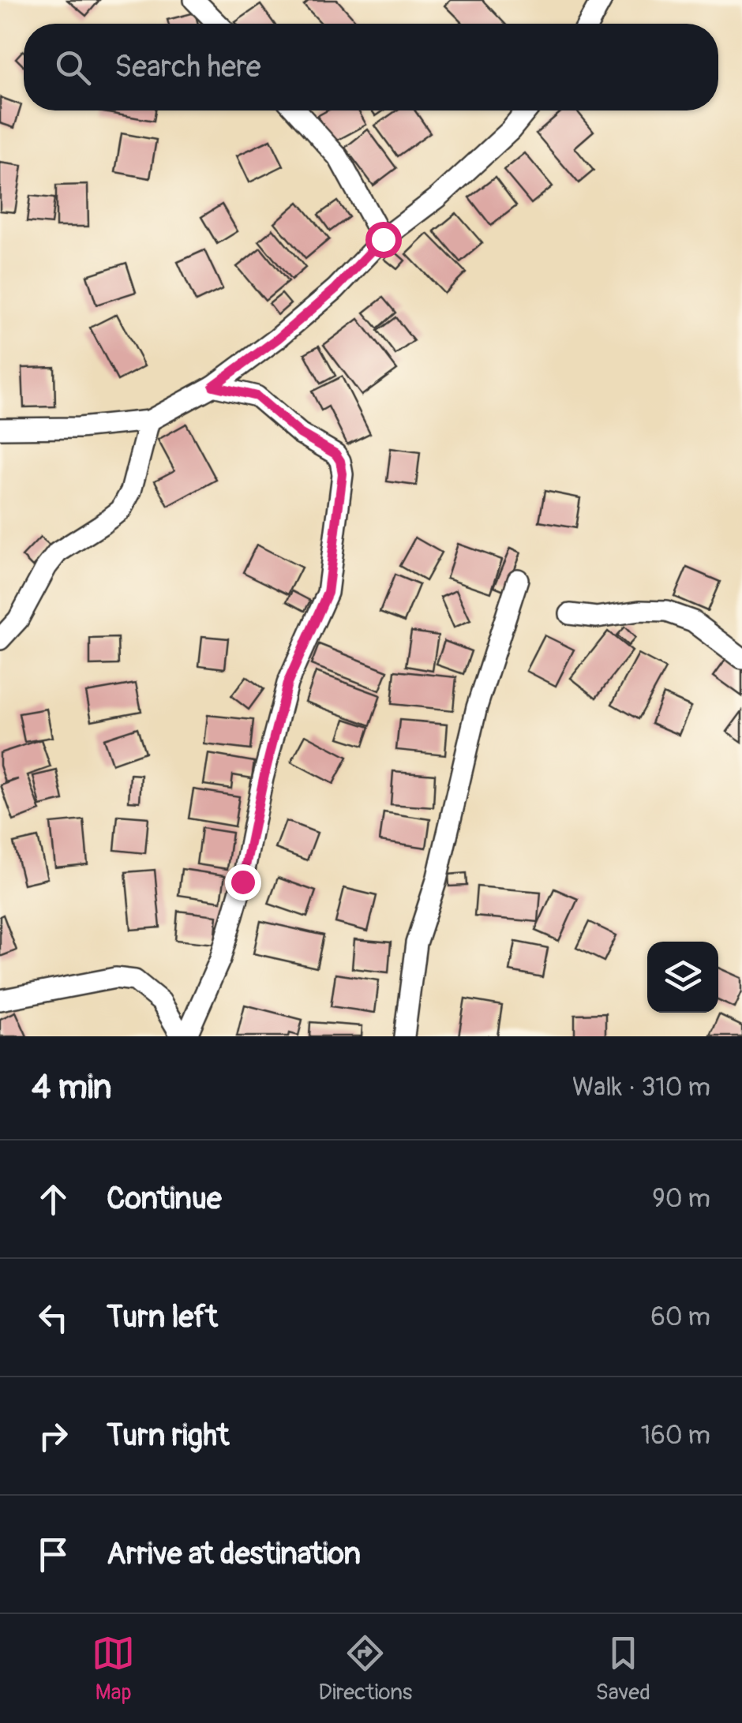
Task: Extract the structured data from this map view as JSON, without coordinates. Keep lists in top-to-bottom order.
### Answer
{
  "page": {
    "search": "Search here",
    "heading": ["4 min", "Walk · 310 m"],
    "list": [
      ["Continue", "90 m"],
      ["Turn left", "60 m"],
      ["Turn right", "160 m"],
      "Arrive at destination"
    ],
    "nav": ["Map", "Directions", "Saved"]
  }
}
